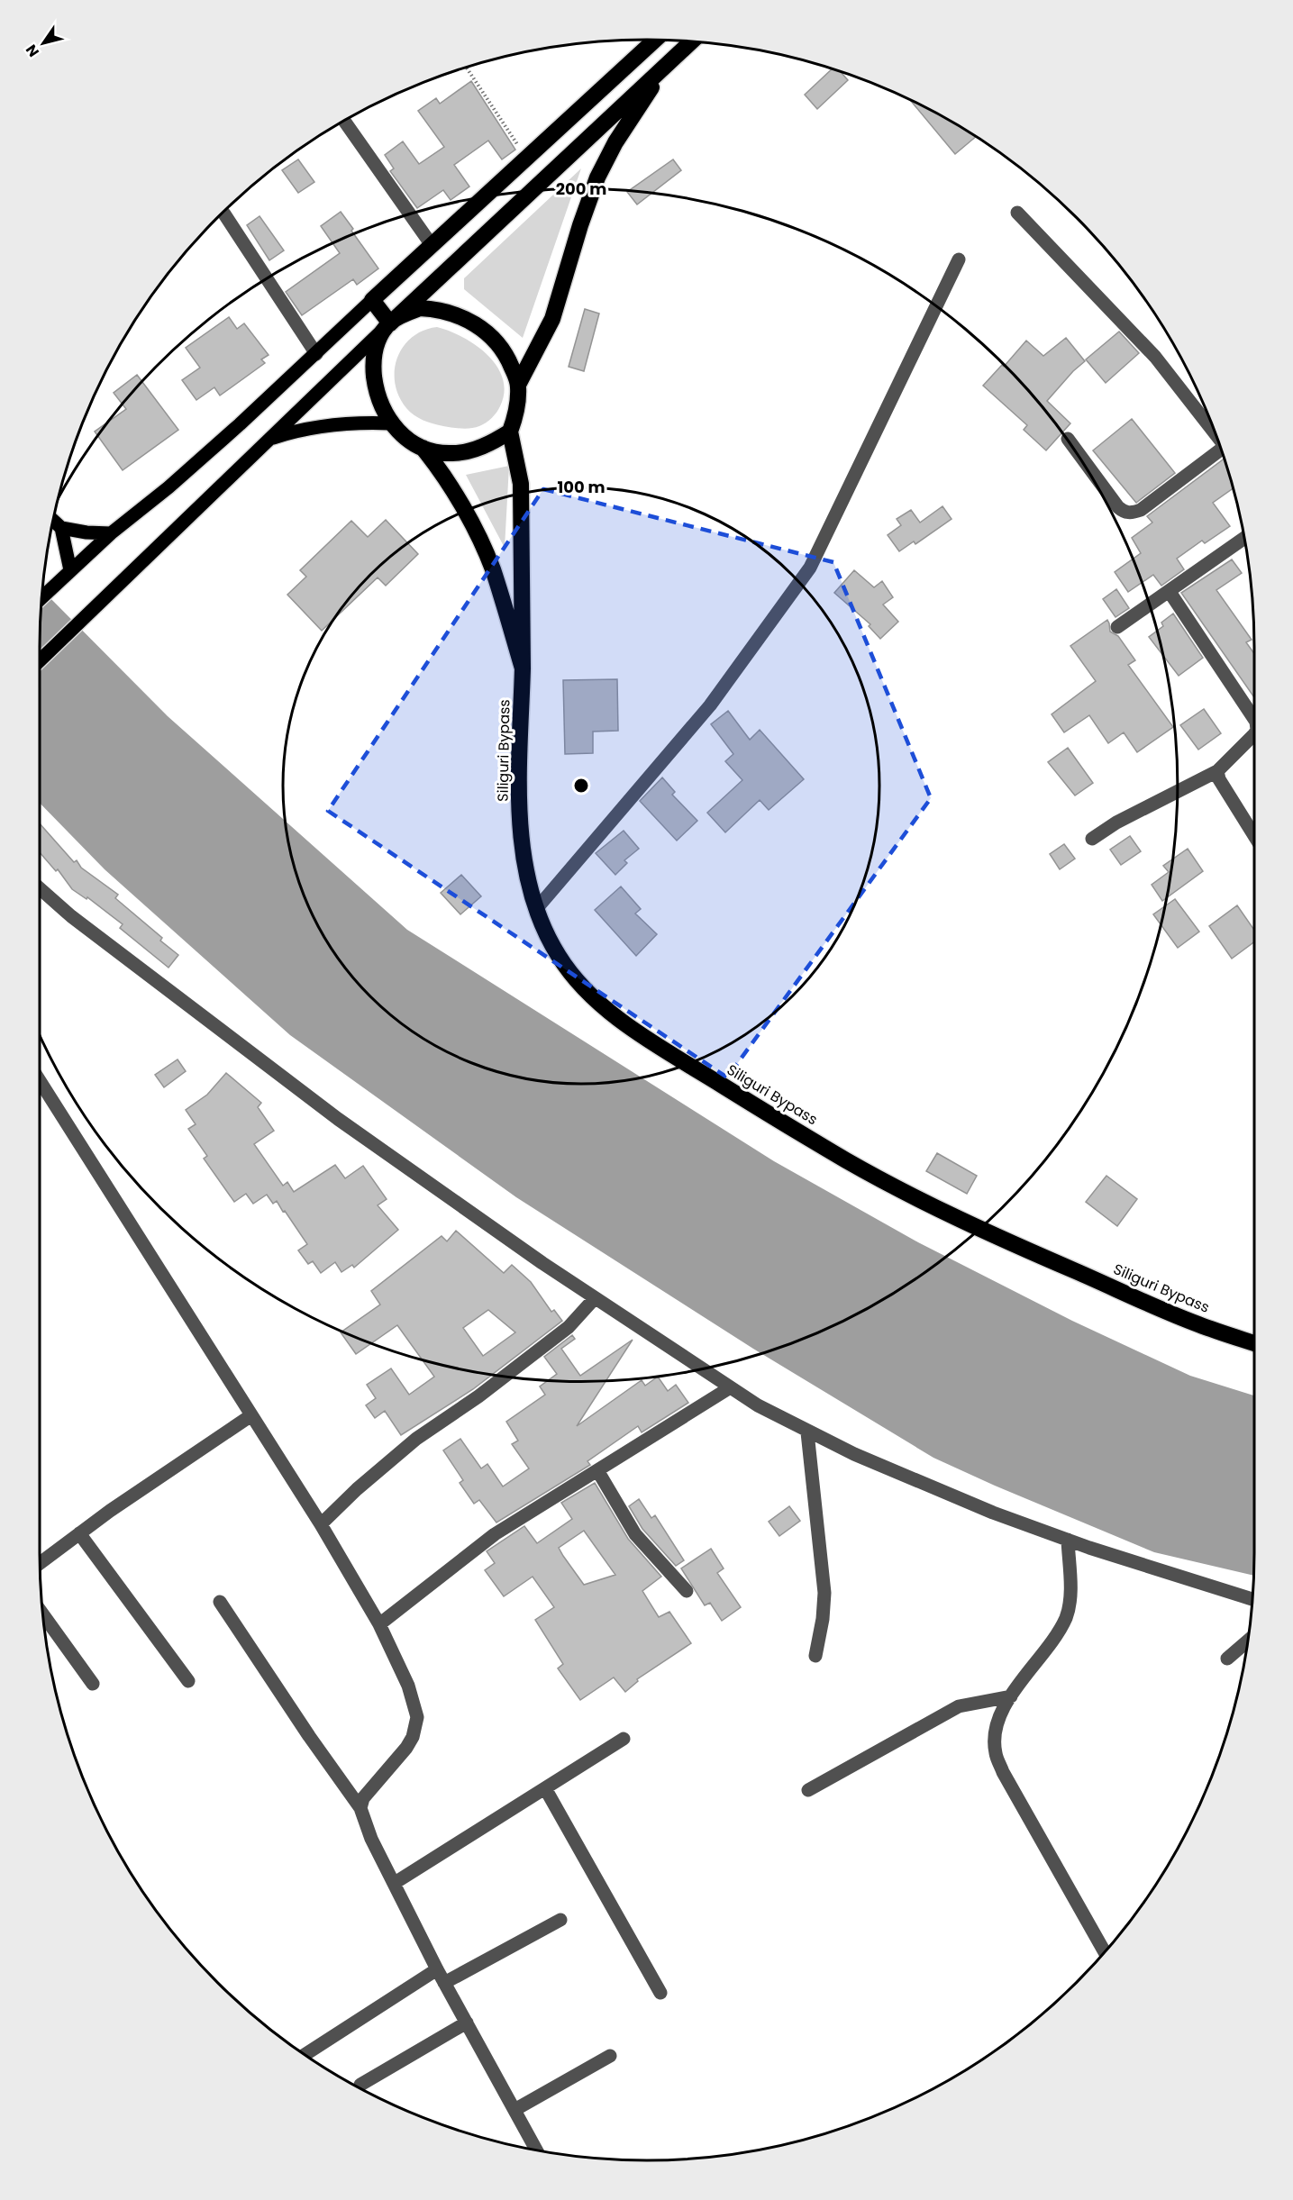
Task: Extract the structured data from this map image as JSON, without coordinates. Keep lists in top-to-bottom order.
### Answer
{
  "streets": {
    "highway": ["Siliguri Bypass"]
  },
  "north": "bottom left",
  "rings": ["200 m", "100 m"]
}
